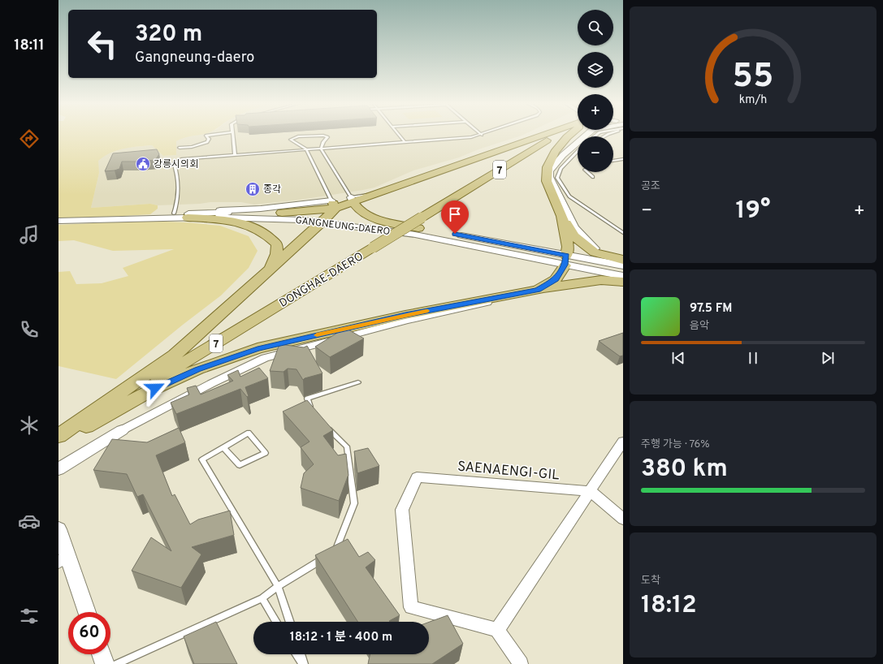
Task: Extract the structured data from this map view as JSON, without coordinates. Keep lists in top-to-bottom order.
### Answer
{
  "streets": {
    "main road": ["7", "DONGHAE-DAERO"],
    "street": ["GANGNEUNG-DAERO", "SAENAENGI-GIL"]
  },
  "crossings": [
    ["GANGNEUNG-DAERO", "DONGHAE-DAERO"]
  ],
  "places": {
    "public building": ["강릉시의회"],
    "building": ["종각"]
  },
  "page": {
    "tabs": "18:11",
    "map_buttons": ["+", "−"],
    "turn": ["320 m", "Gangneung-daero"],
    "tile": [
      "공조",
      ["주행 가능 · 76%", "380 km"],
      ["도착", "18:12"]
    ],
    "heat": ["−", "19°", "+"],
    "song": ["97.5 FM", "음악"],
    "limit": "60",
    "trip": "18:12 · 1 분 · 400 m",
    "gauge": ["55", "km/h"]
  }
}
